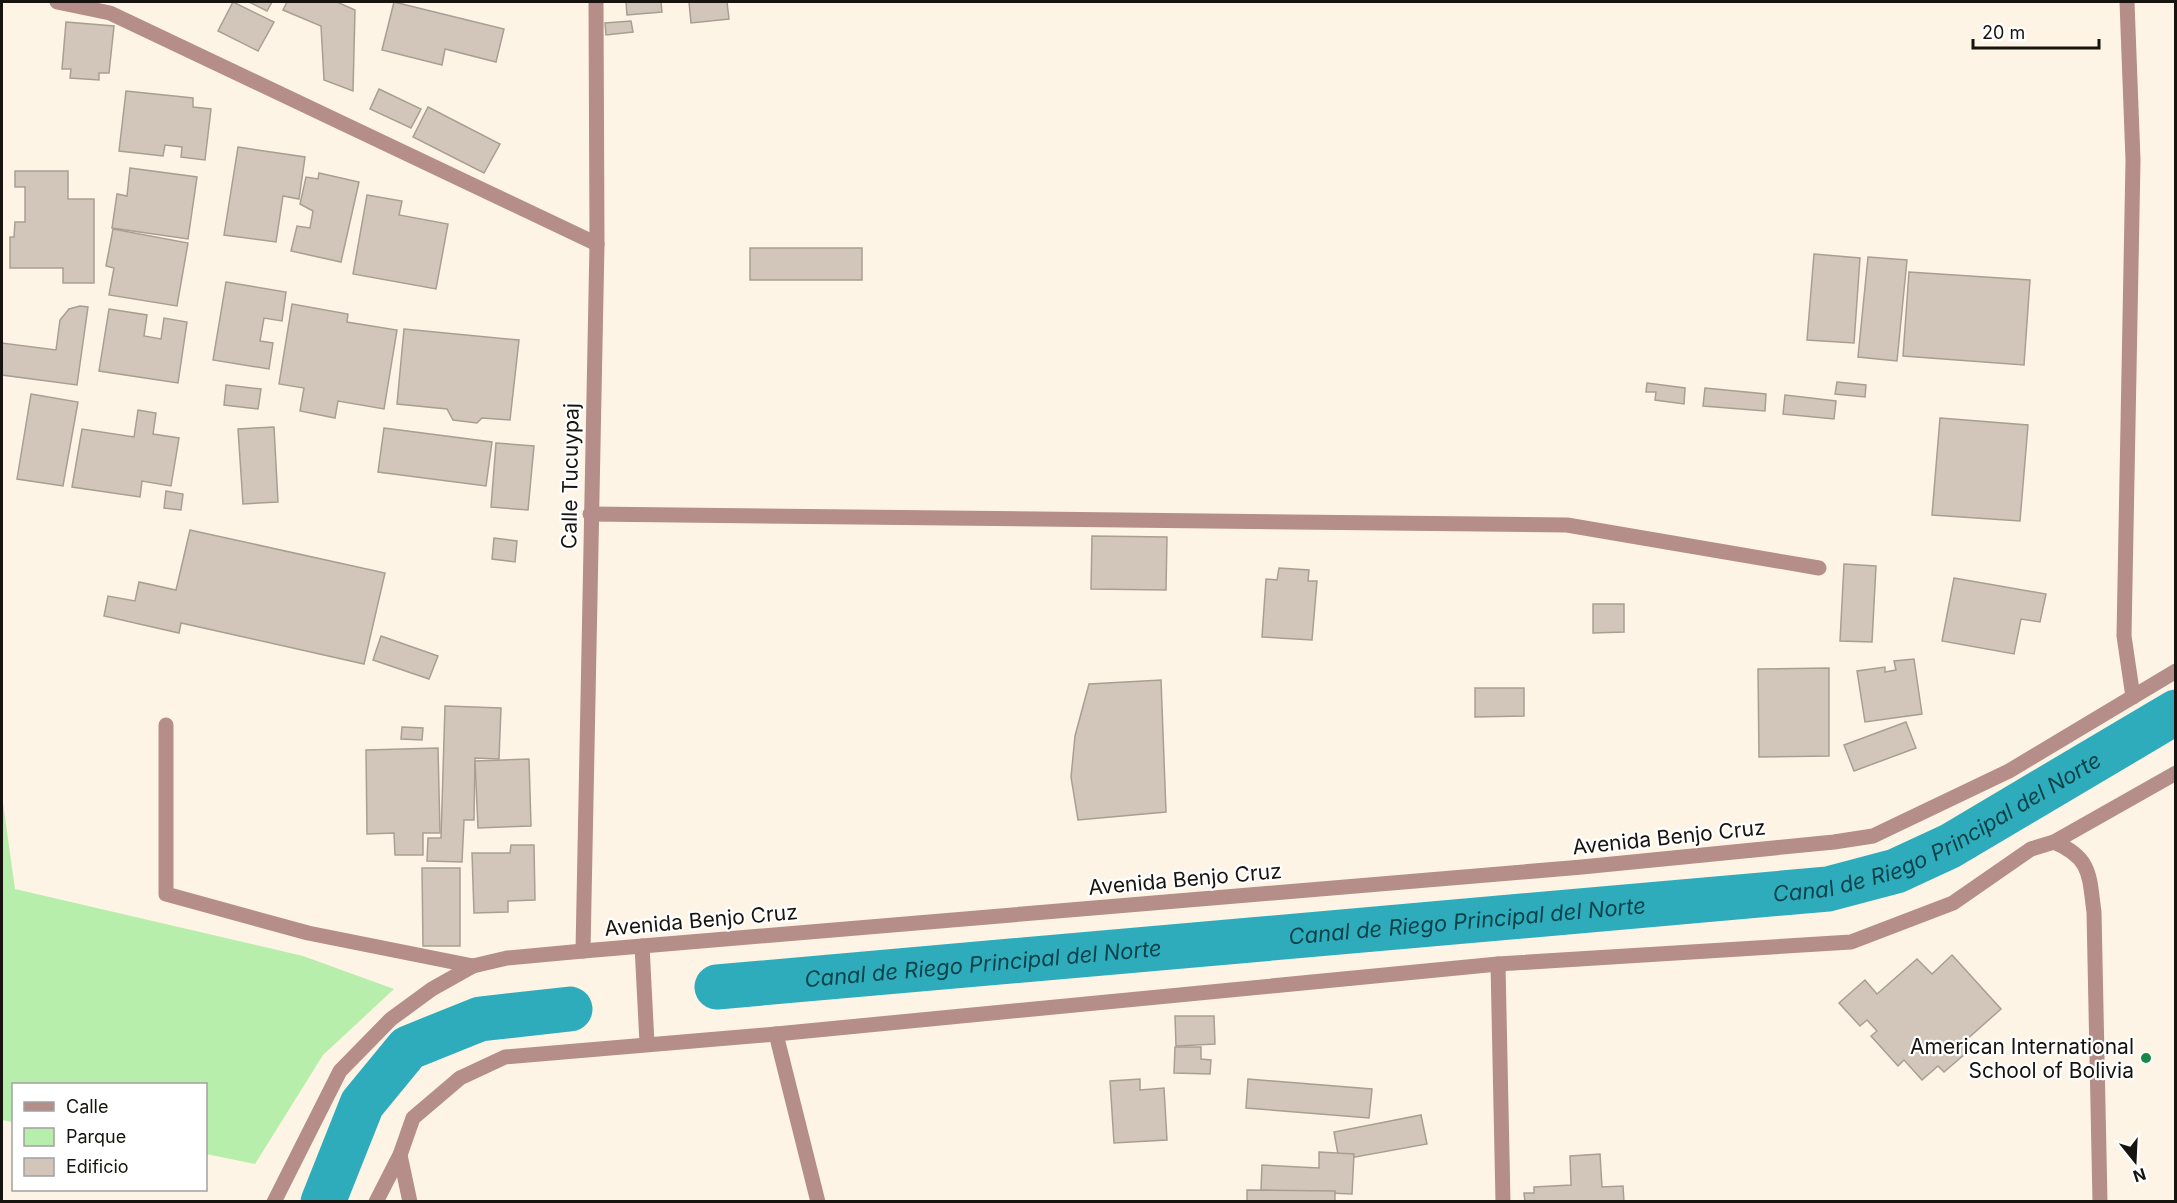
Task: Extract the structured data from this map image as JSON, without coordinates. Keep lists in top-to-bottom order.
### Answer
{
  "streets": {
    "street": ["Calle Tucuypaj", "Avenida Benjo Cruz"]
  },
  "crossings": [
    ["Calle Tucuypaj", "Avenida Benjo Cruz"]
  ],
  "water": ["Canal de Riego Principal del Norte"],
  "places": ["American International School of Bolivia"],
  "legend": ["Calle", "Parque", "Edificio"],
  "scale_bar": "20 m",
  "north": "bottom"
}
